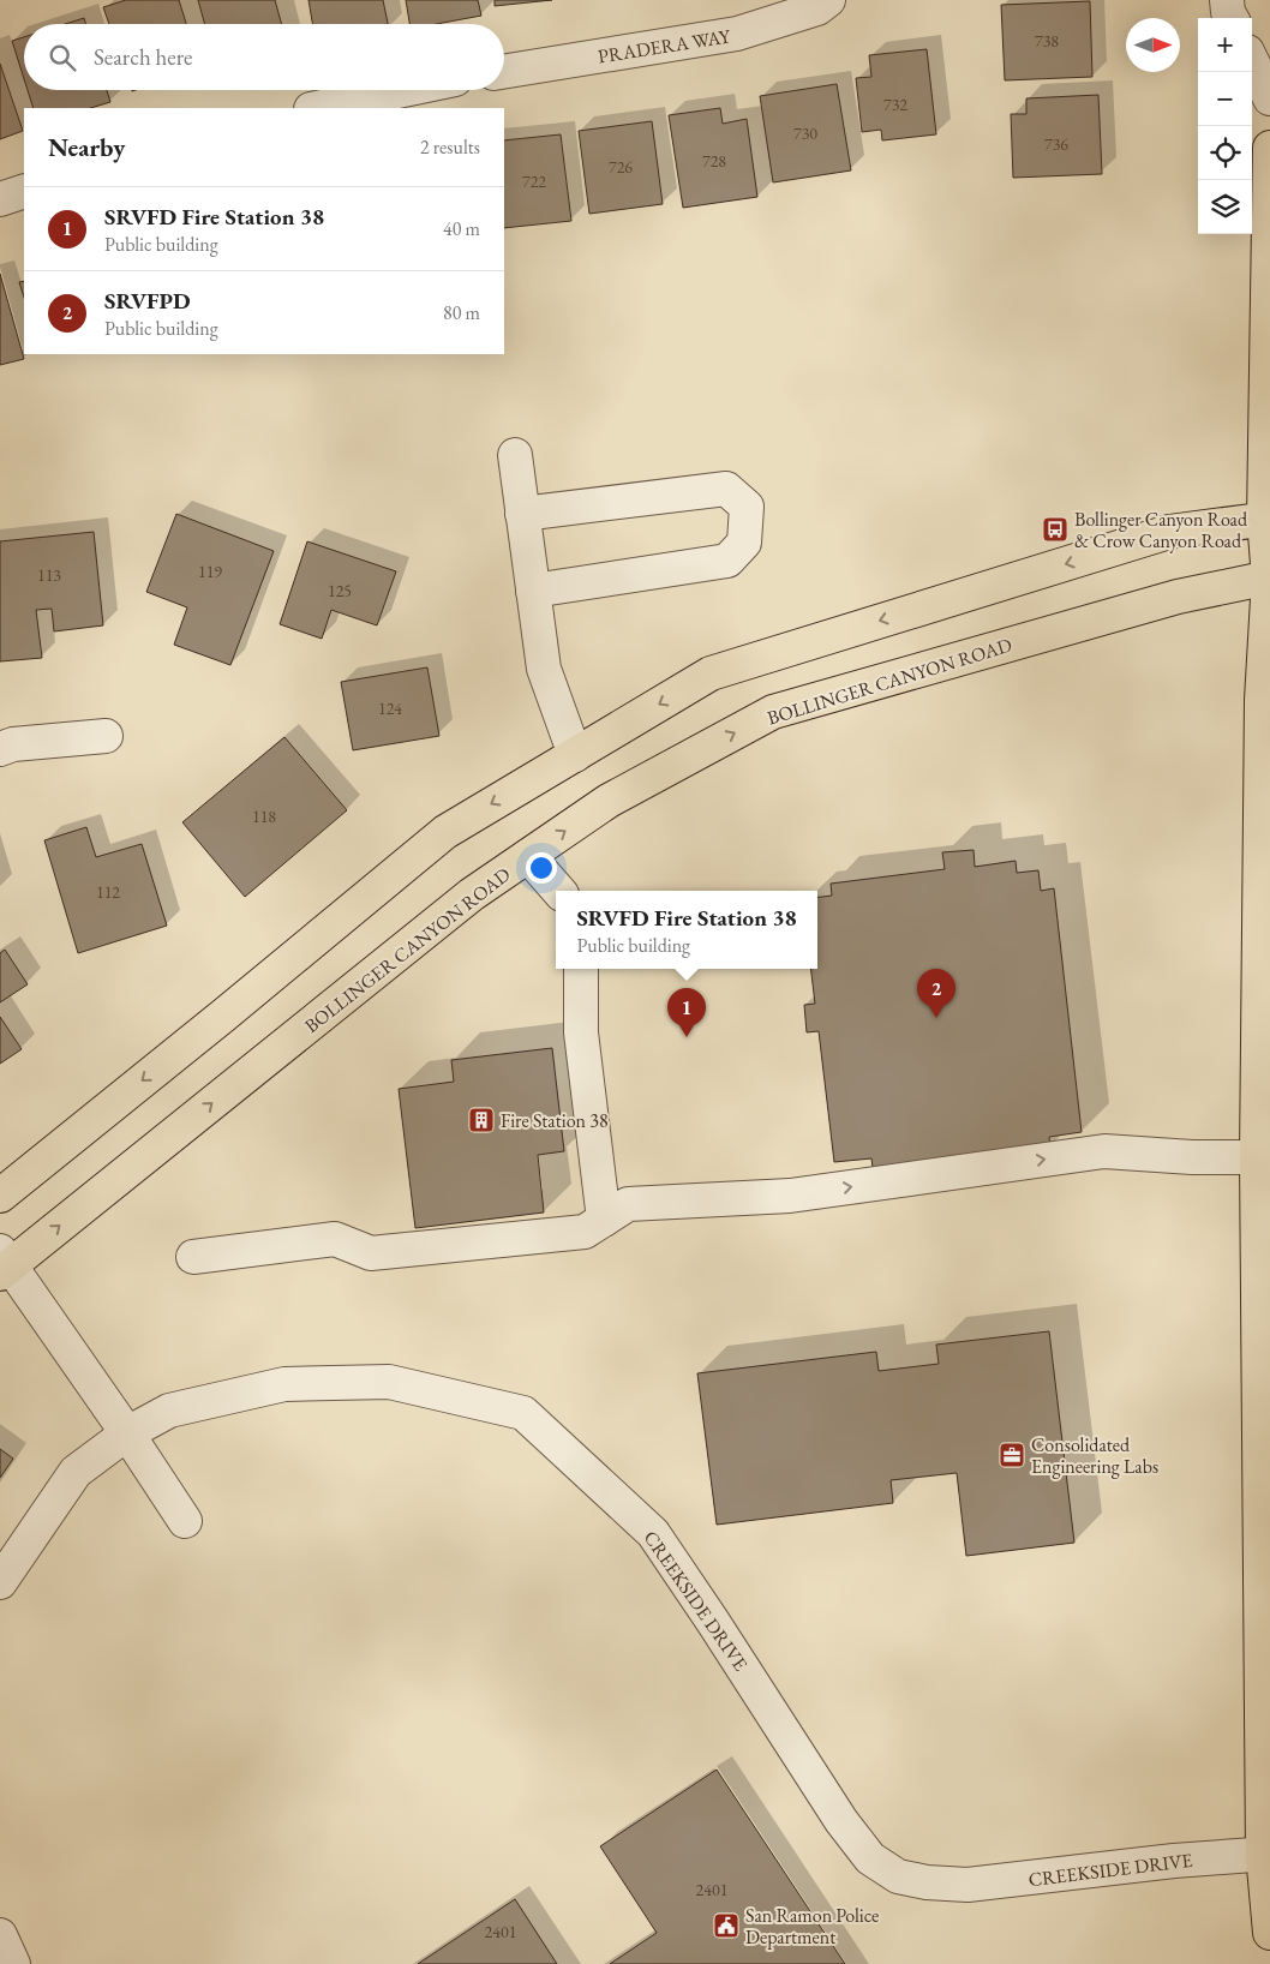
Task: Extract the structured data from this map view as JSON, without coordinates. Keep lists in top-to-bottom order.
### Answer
{
  "streets": {
    "main road": ["BOLLINGER CANYON ROAD"],
    "street": ["PRADERA WAY", "CREEKSIDE DRIVE"]
  },
  "places": {
    "bus stop": ["Bollinger Canyon Road & Crow Canyon Road"],
    "building": ["Fire Station 38"],
    "office": ["Consolidated Engineering Labs"],
    "public building": ["San Ramon Police Department"]
  },
  "house_numbers": [
    "738",
    "732",
    "730",
    "736",
    "728",
    "726",
    "722",
    "119",
    "113",
    "125",
    "124",
    "118",
    "112",
    "2401",
    "2401"
  ],
  "north": "right",
  "page": {
    "map_buttons": ["+", "−"],
    "search": "Search here",
    "heading": ["Nearby", "2 results"],
    "list": [
      {
        "mark": "1",
        "name": "SRVFD Fire Station 38",
        "note": "Public building",
        "value": "40 m"
      },
      {
        "mark": "2",
        "name": "SRVFPD",
        "note": "Public building",
        "value": "80 m"
      }
    ],
    "popup": ["SRVFD Fire Station 38", "Public building"],
    "pins": ["2", "1"]
  }
}
